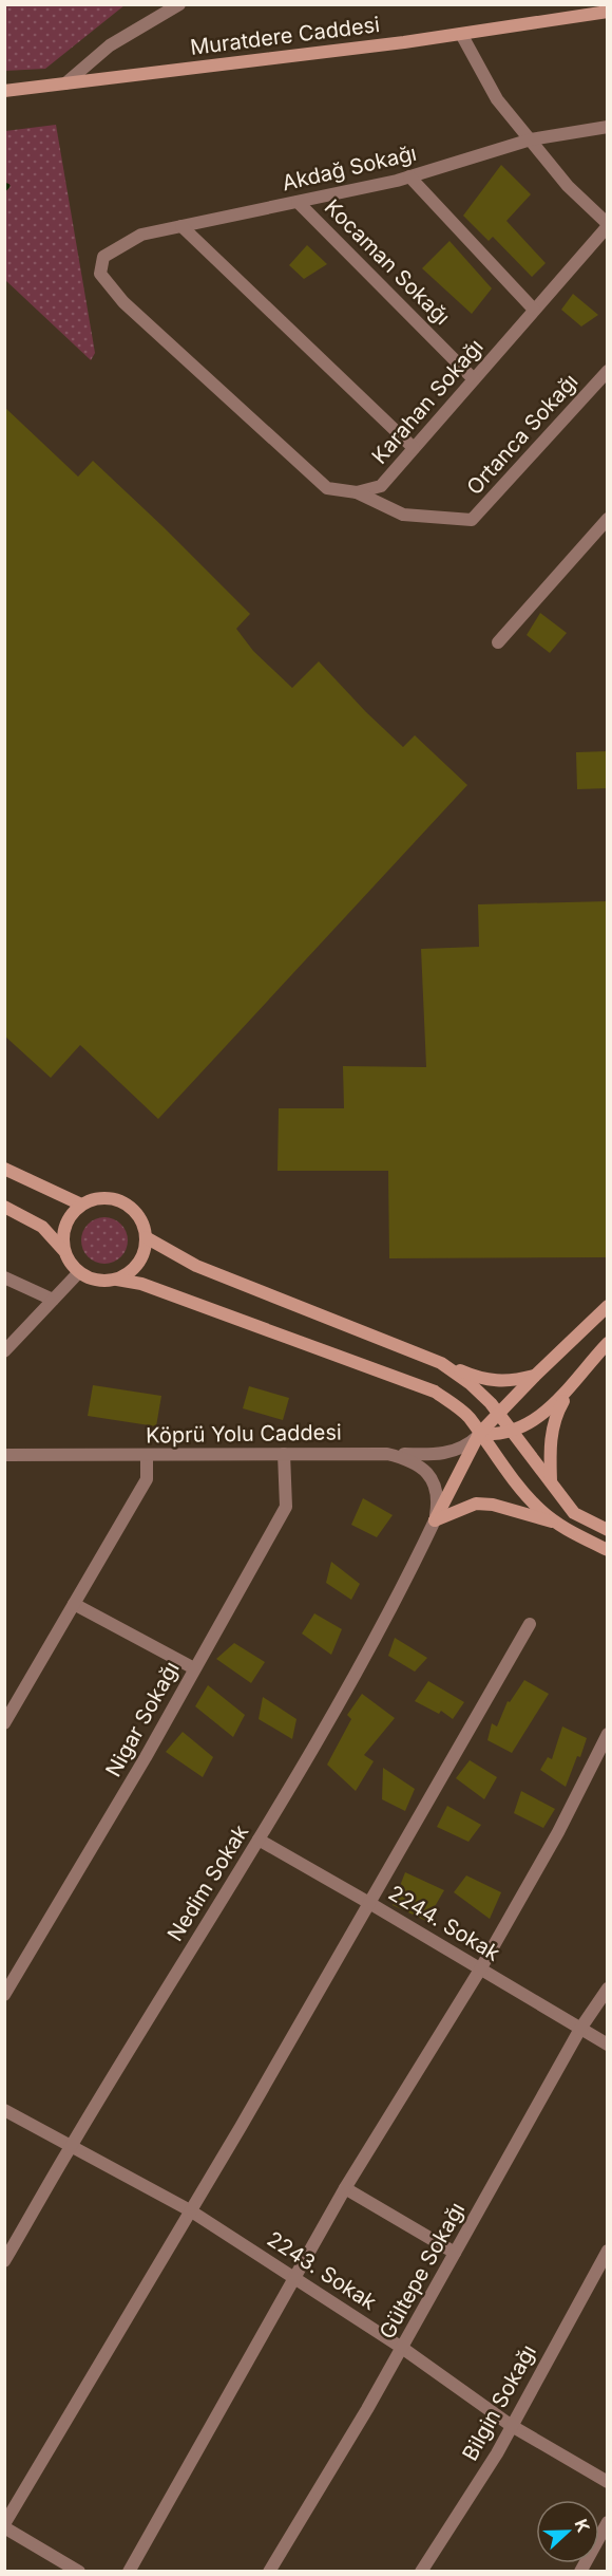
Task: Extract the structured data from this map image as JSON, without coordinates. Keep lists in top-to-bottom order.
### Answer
{
  "streets": {
    "main road": ["Muratdere Caddesi"],
    "street": [
      "Akdağ Sokağı",
      "Kocaman Sokağı",
      "Karahan Sokağı",
      "Ortanca Sokağı",
      "Köprü Yolu Caddesi",
      "Nigar Sokağı",
      "Nedim Sokak",
      "2244. Sokak",
      "2243. Sokak",
      "Gültepe Sokağı",
      "Bilgin Sokağı"
    ]
  },
  "crossings": [
    ["Akdağ Sokağı", "Kocaman Sokağı"],
    ["Akdağ Sokağı", "Karahan Sokağı"],
    ["Akdağ Sokağı", "Ortanca Sokağı"],
    ["Kocaman Sokağı", "Karahan Sokağı"],
    ["Karahan Sokağı", "Ortanca Sokağı"],
    ["Köprü Yolu Caddesi", "Nigar Sokağı"],
    ["Köprü Yolu Caddesi", "Nedim Sokak"],
    ["Nedim Sokak", "2244. Sokak"],
    ["Nedim Sokak", "2243. Sokak"],
    ["2244. Sokak", "Gültepe Sokağı"],
    ["2243. Sokak", "Gültepe Sokağı"],
    ["2243. Sokak", "Bilgin Sokağı"]
  ],
  "north": "right"
}
